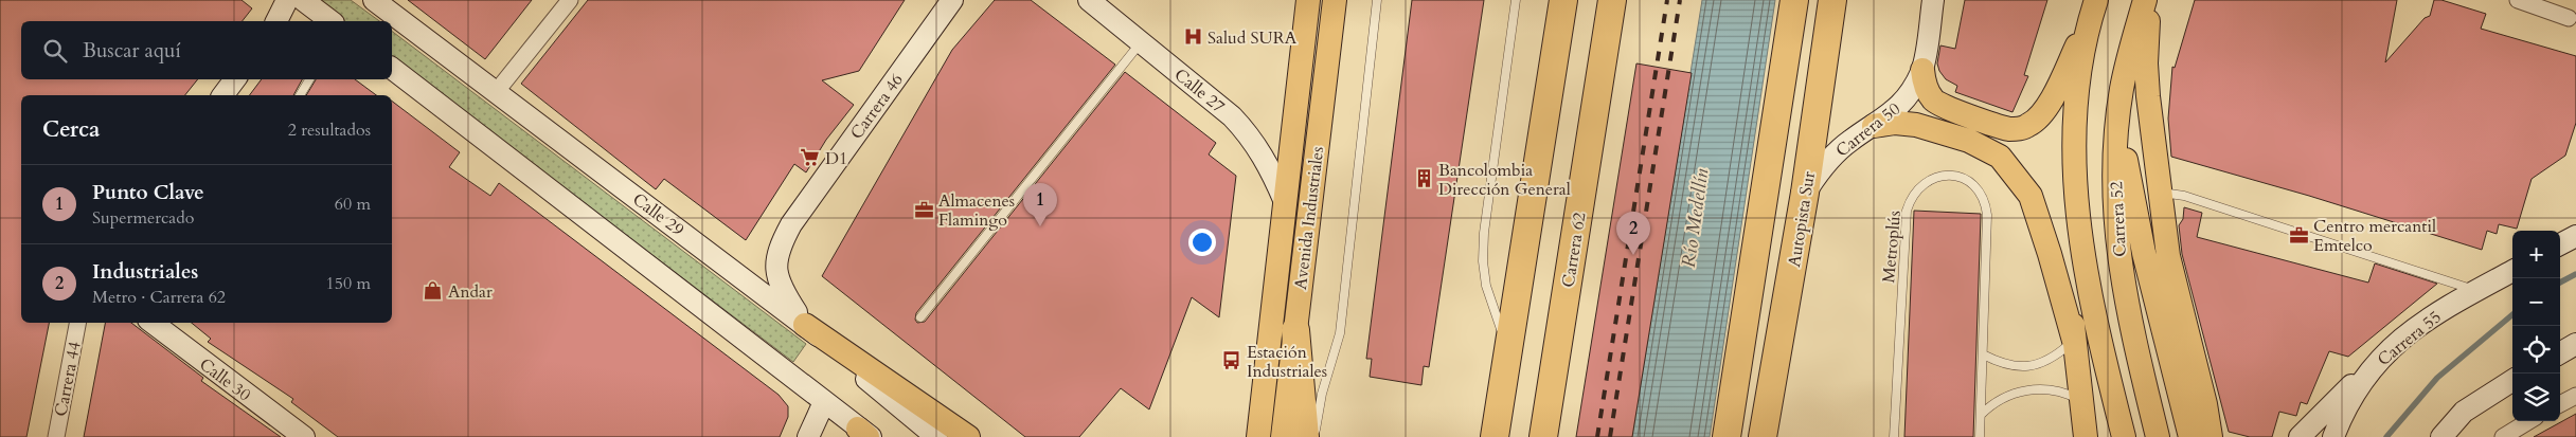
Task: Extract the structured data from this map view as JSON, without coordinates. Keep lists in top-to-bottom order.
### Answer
{
  "streets": {
    "highway": ["Autopista Sur", "Carrera 62"],
    "main road": ["Avenida Industriales", "Carrera 52"],
    "street": [
      "Calle 27",
      "Carrera 46",
      "Carrera 50",
      "Calle 29",
      "Carrera 55",
      "Carrera 44",
      "Calle 30"
    ],
    "lane": ["Metroplús"]
  },
  "crossings": [
    ["Calle 27", "Avenida Industriales"],
    ["Carrera 46", "Calle 29"],
    ["Carrera 50", "Autopista Sur"]
  ],
  "water": ["Río Medellín"],
  "places": {
    "hospital": ["Salud SURA"],
    "supermarket": ["D1"],
    "building": ["Bancolombia Dirección General"],
    "office": ["Almacenes Flamingo", "Centro mercantil Emtelco"],
    "shop": ["Andar"],
    "bus stop": ["Estación Industriales"]
  },
  "page": {
    "search": "Buscar aquí",
    "heading": ["Cerca", "2 resultados"],
    "list": [
      {
        "mark": "1",
        "name": "Punto Clave",
        "note": "Supermercado",
        "value": "60 m"
      },
      {
        "mark": "2",
        "name": "Industriales",
        "note": "Metro · Carrera 62",
        "value": "150 m"
      }
    ],
    "pins": ["1", "2"],
    "map_buttons": ["+", "−"]
  }
}
